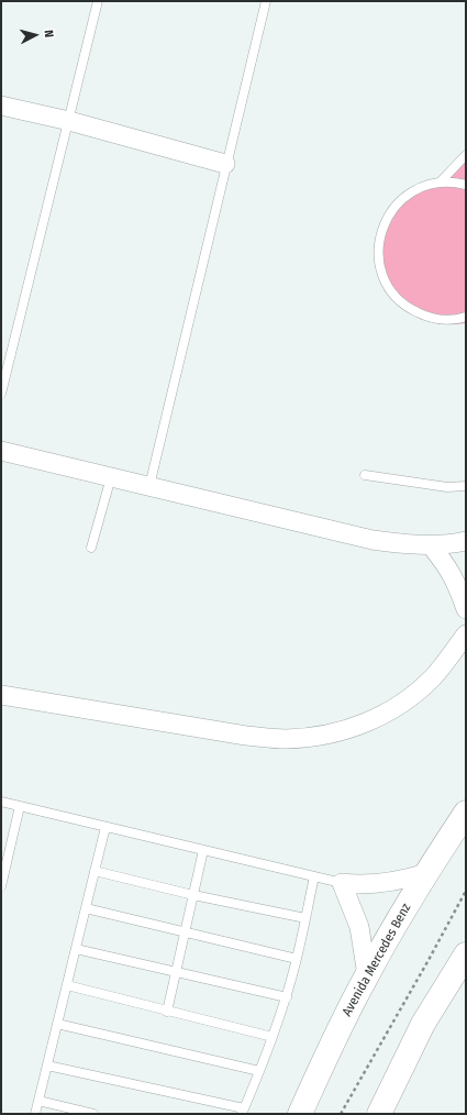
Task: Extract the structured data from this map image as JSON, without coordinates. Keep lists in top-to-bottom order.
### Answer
{
  "streets": {
    "main road": ["Avenida Mercedes Benz"]
  },
  "north": "right"
}
